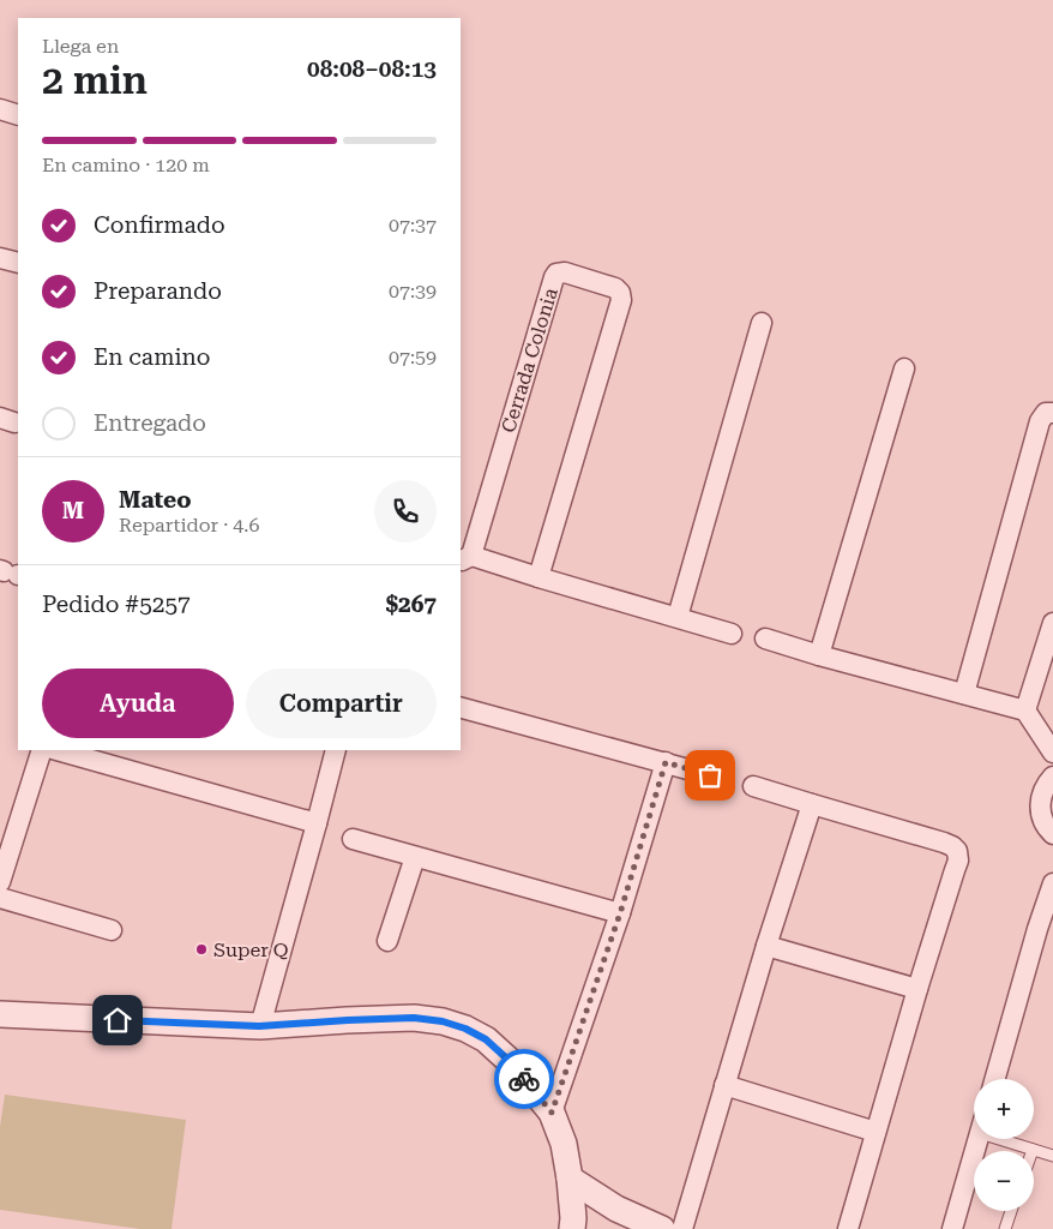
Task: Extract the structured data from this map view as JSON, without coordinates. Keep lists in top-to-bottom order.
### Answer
{
  "streets": {
    "street": ["Cerrada Colonia"]
  },
  "places": ["Super Q"],
  "page": {
    "heading": ["2 min", "Llega en", "08:08–08:13"],
    "panel": [
      "Mateo",
      "Repartidor · 4.6",
      "Pedido #5257",
      "$267"
    ],
    "bar": "En camino · 120 m",
    "list": [
      ["Confirmado", "07:37"],
      ["Preparando", "07:39"],
      ["En camino", "07:59"],
      "Entregado"
    ],
    "round": "M",
    "buttons": ["Ayuda", "Compartir"],
    "map_buttons": ["+", "−"]
  }
}
